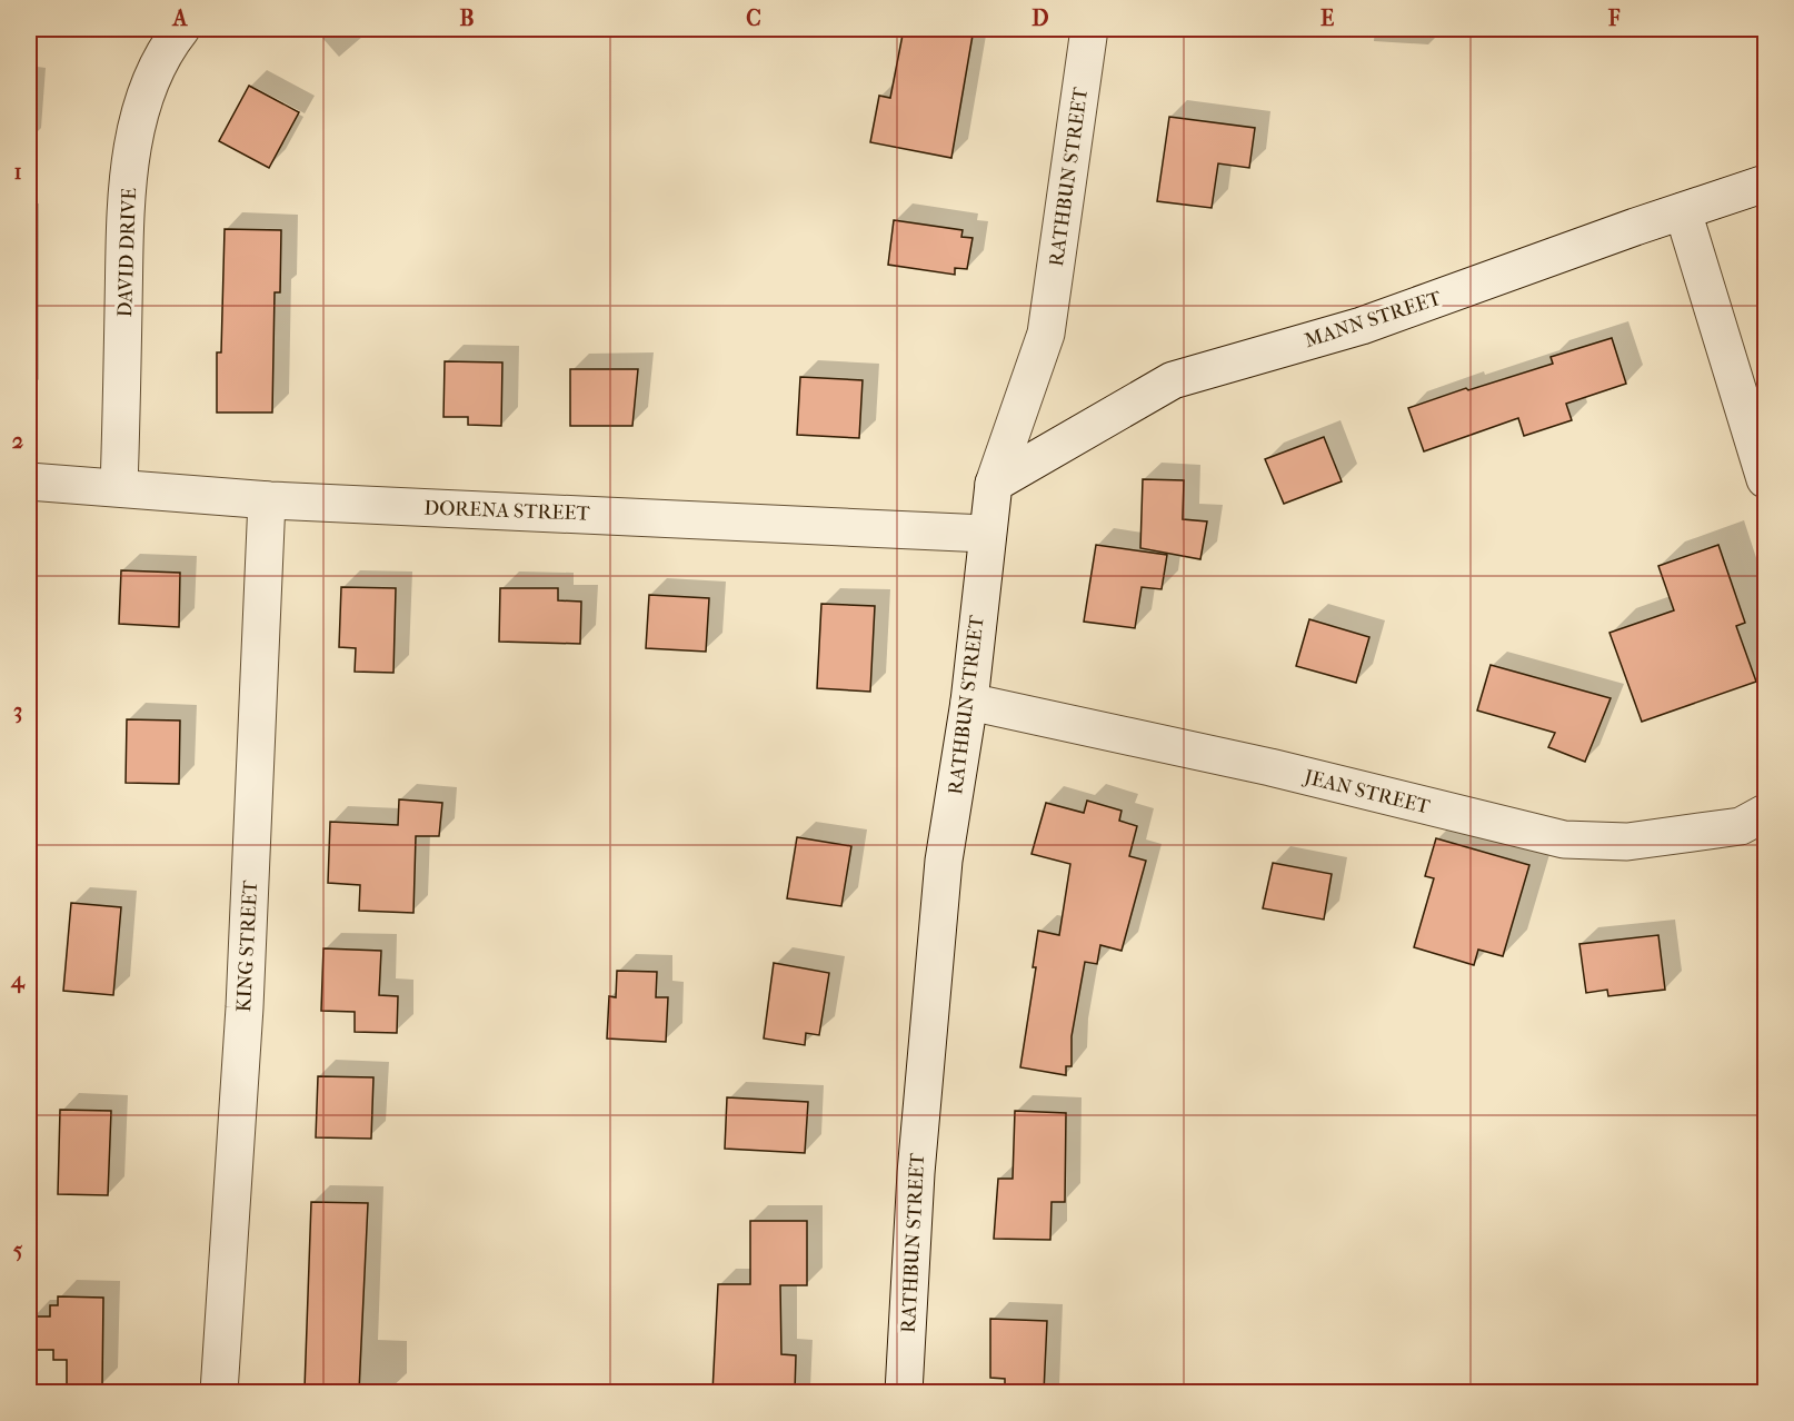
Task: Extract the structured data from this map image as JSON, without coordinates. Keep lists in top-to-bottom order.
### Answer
{
  "streets": {
    "street": [
      "RATHBUN STREET",
      "DAVID DRIVE",
      "MANN STREET",
      "DORENA STREET",
      "JEAN STREET",
      "KING STREET"
    ]
  },
  "crossings": [
    ["RATHBUN STREET", "MANN STREET"],
    ["RATHBUN STREET", "DORENA STREET"],
    ["RATHBUN STREET", "JEAN STREET"],
    ["DAVID DRIVE", "DORENA STREET"],
    ["DORENA STREET", "KING STREET"]
  ],
  "grid": {
    "columns": [
      "A",
      "B",
      "C",
      "D",
      "E",
      "F"
    ],
    "rows": [
      "1",
      "2",
      "3",
      "4",
      "5"
    ]
  }
}
